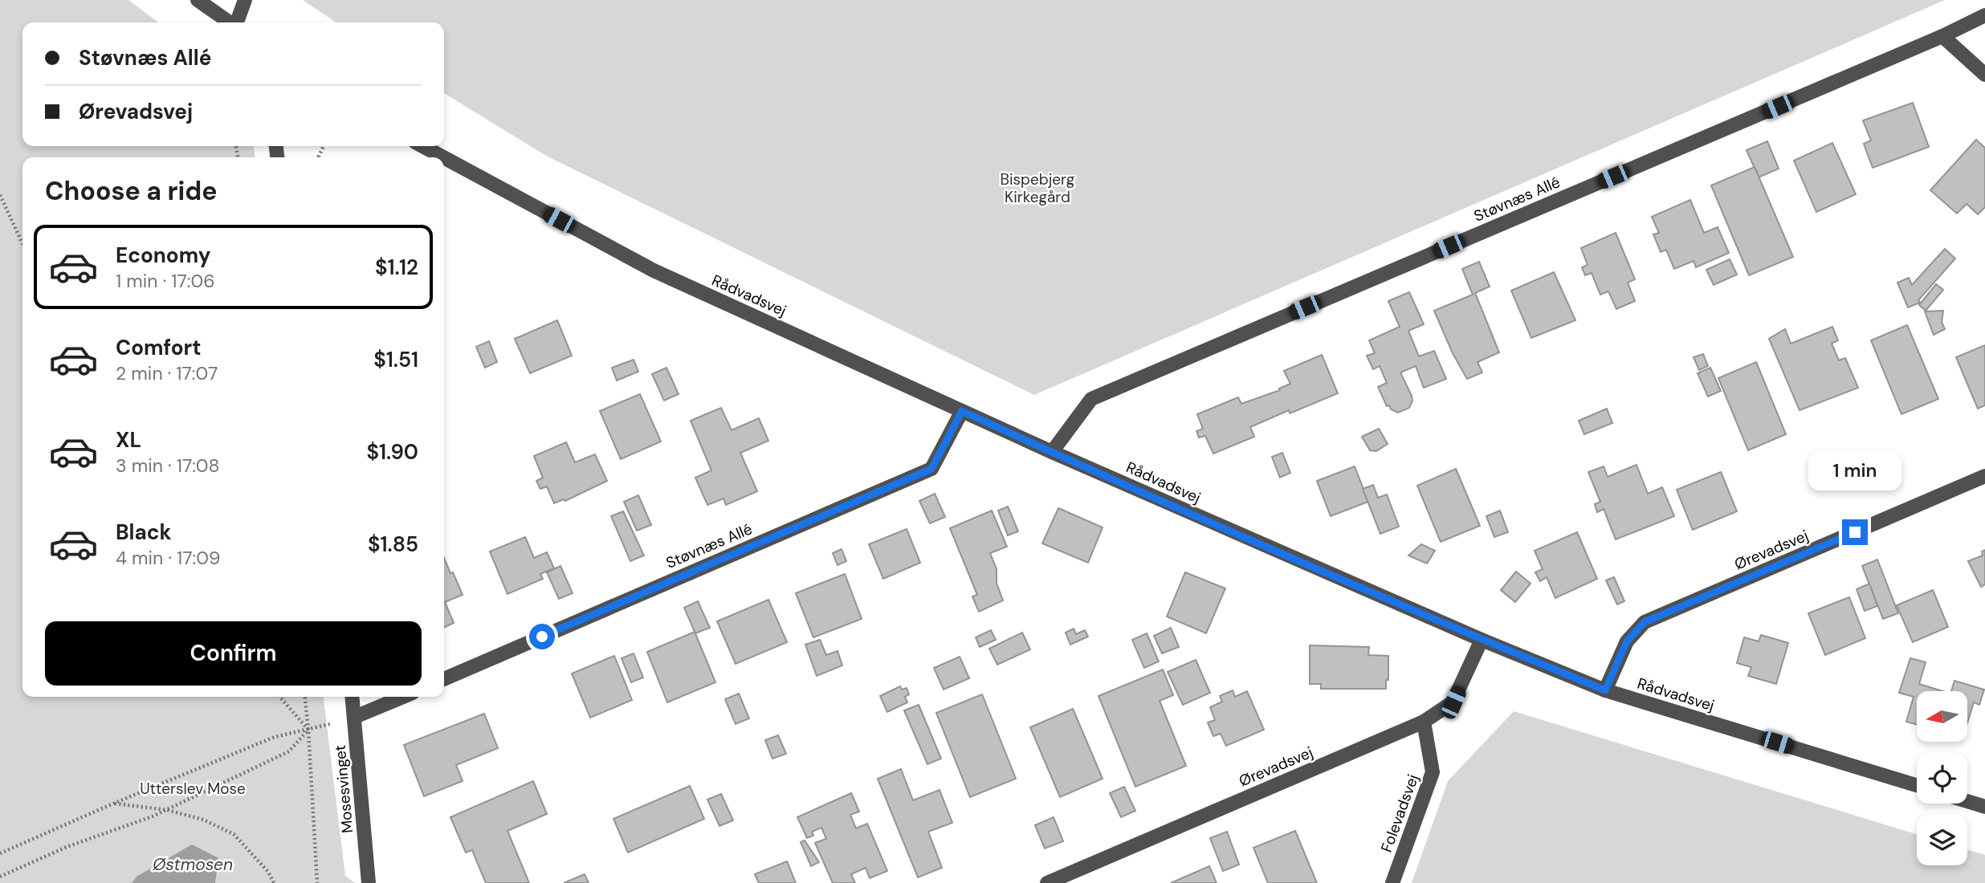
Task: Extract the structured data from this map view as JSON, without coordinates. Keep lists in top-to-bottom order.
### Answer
{
  "streets": {
    "street": [
      "Støvnæs Allé",
      "Rådvadsvej",
      "Ørevadsvej",
      "Mosesvinget",
      "Folevadsvej"
    ]
  },
  "crossings": [
    ["Støvnæs Allé", "Rådvadsvej"],
    ["Rådvadsvej", "Ørevadsvej"],
    ["Ørevadsvej", "Folevadsvej"]
  ],
  "water": ["Østmosen"],
  "parks": ["Bispebjerg Kirkegård", "Utterslev Mose"],
  "north": "left",
  "page": {
    "banner": ["Støvnæs Allé", "Ørevadsvej"],
    "heading": "Choose a ride",
    "list": [
      {
        "name": "Economy",
        "note": "1 min · 17:06",
        "value": "$1.12"
      },
      {
        "name": "Comfort",
        "note": "2 min · 17:07",
        "value": "$1.51"
      },
      {
        "name": "XL",
        "note": "3 min · 17:08",
        "value": "$1.90"
      },
      {
        "name": "Black",
        "note": "4 min · 17:09",
        "value": "$1.85"
      }
    ],
    "bubble": "1 min",
    "buttons": "Confirm"
  }
}
